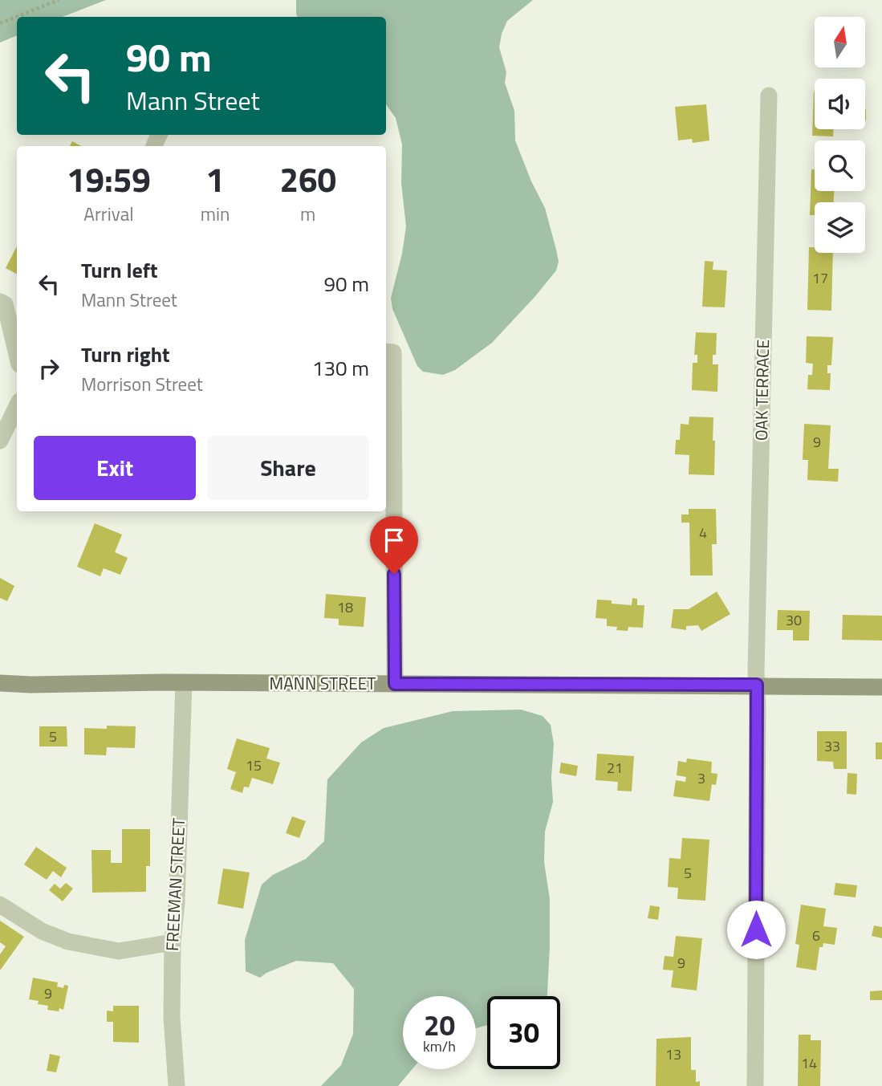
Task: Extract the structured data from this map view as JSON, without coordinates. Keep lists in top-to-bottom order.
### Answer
{
  "streets": {
    "street": ["OAK TERRACE", "MANN STREET", "FREEMAN STREET"]
  },
  "crossings": [
    ["OAK TERRACE", "MANN STREET"],
    ["MANN STREET", "FREEMAN STREET"]
  ],
  "house_numbers": [
    "17",
    "9",
    "4",
    "18",
    "30",
    "5",
    "33",
    "15",
    "21",
    "3",
    "5",
    "6",
    "9",
    "9",
    "13",
    "14"
  ],
  "north": "top",
  "page": {
    "turn": ["90 m", "Mann Street"],
    "eta": [
      "19:59",
      "Arrival",
      "1",
      "min",
      "260",
      "m"
    ],
    "list": [
      {
        "name": "Turn left",
        "note": "Mann Street",
        "value": "90 m"
      },
      {
        "name": "Turn right",
        "note": "Morrison Street",
        "value": "130 m"
      }
    ],
    "buttons": ["Exit", "Share"],
    "speed": "20 km/h",
    "limit": "30"
  }
}
